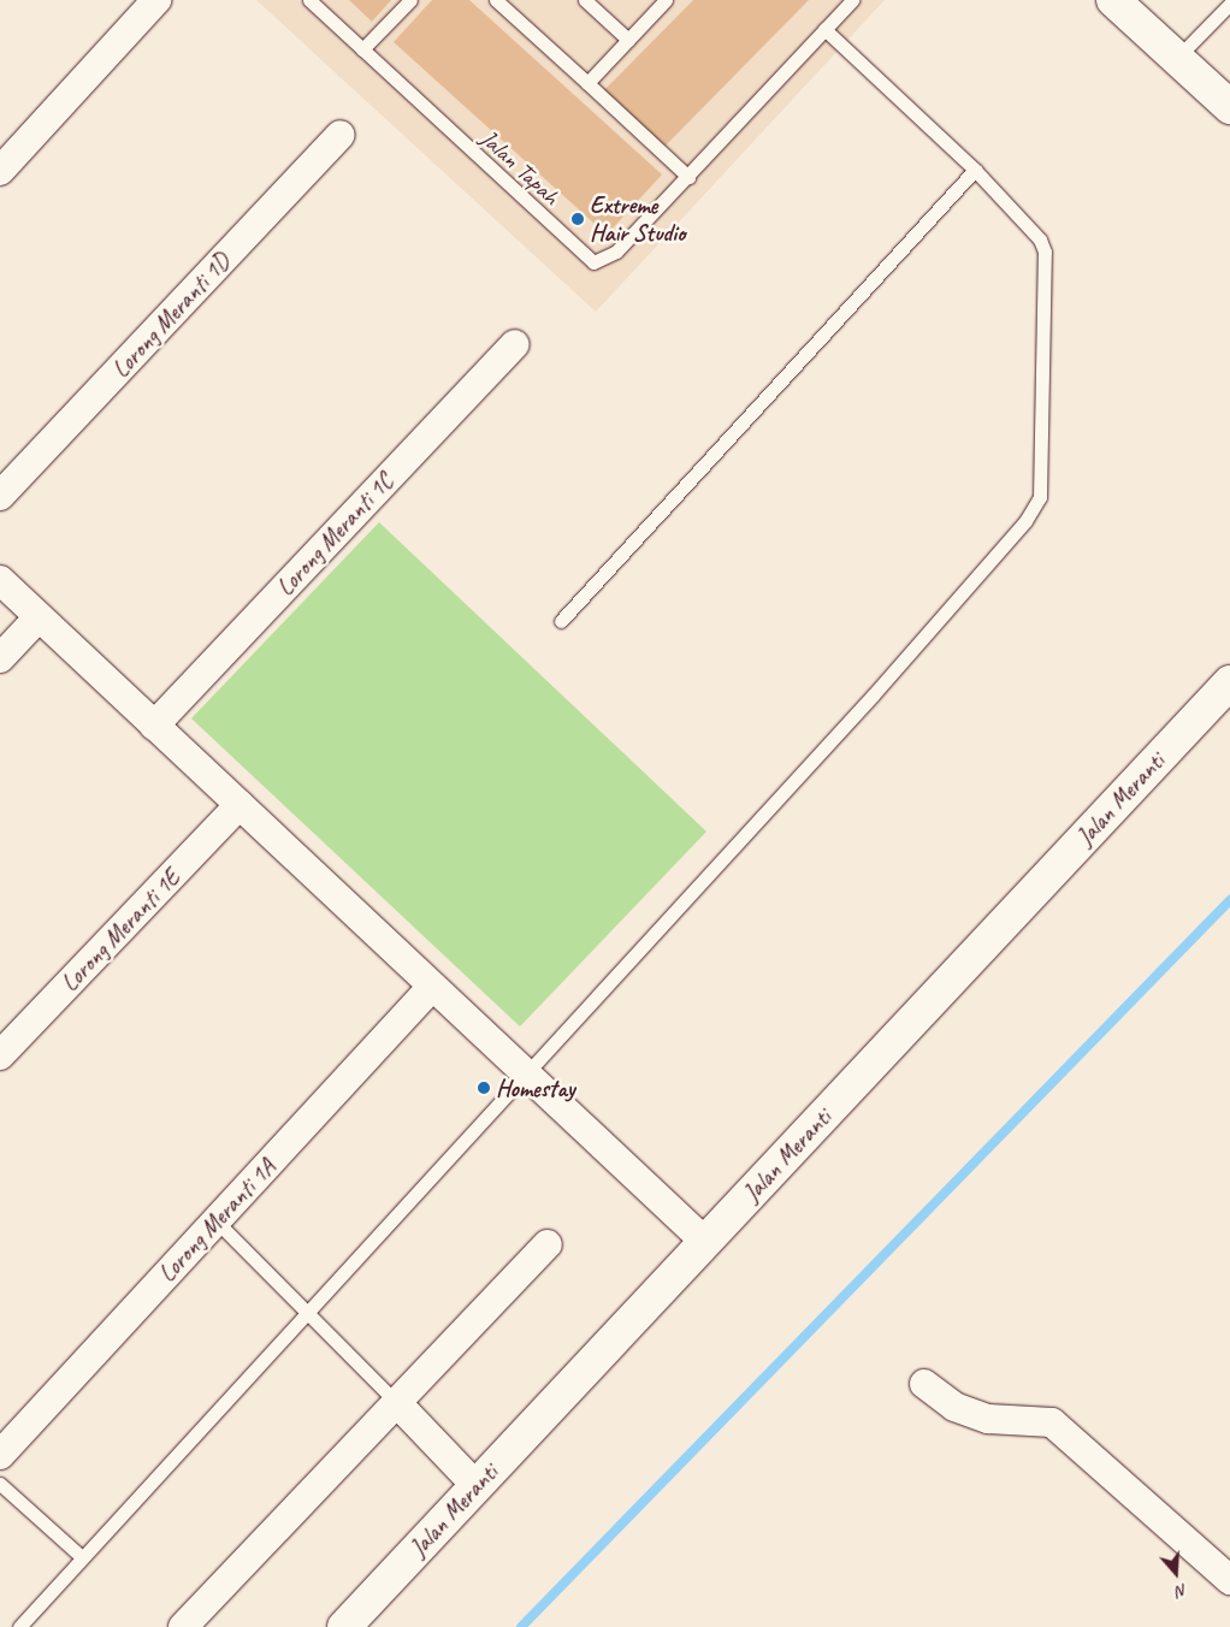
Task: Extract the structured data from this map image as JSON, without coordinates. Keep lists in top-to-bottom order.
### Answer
{
  "streets": {
    "main road": ["Jalan Meranti"],
    "street": [
      "Lorong Meranti 1D",
      "Lorong Meranti 1C",
      "Lorong Meranti 1E",
      "Lorong Meranti 1A"
    ],
    "lane": ["Jalan Tapah"]
  },
  "places": ["Extreme Hair Studio", "Homestay"],
  "north": "bottom"
}
